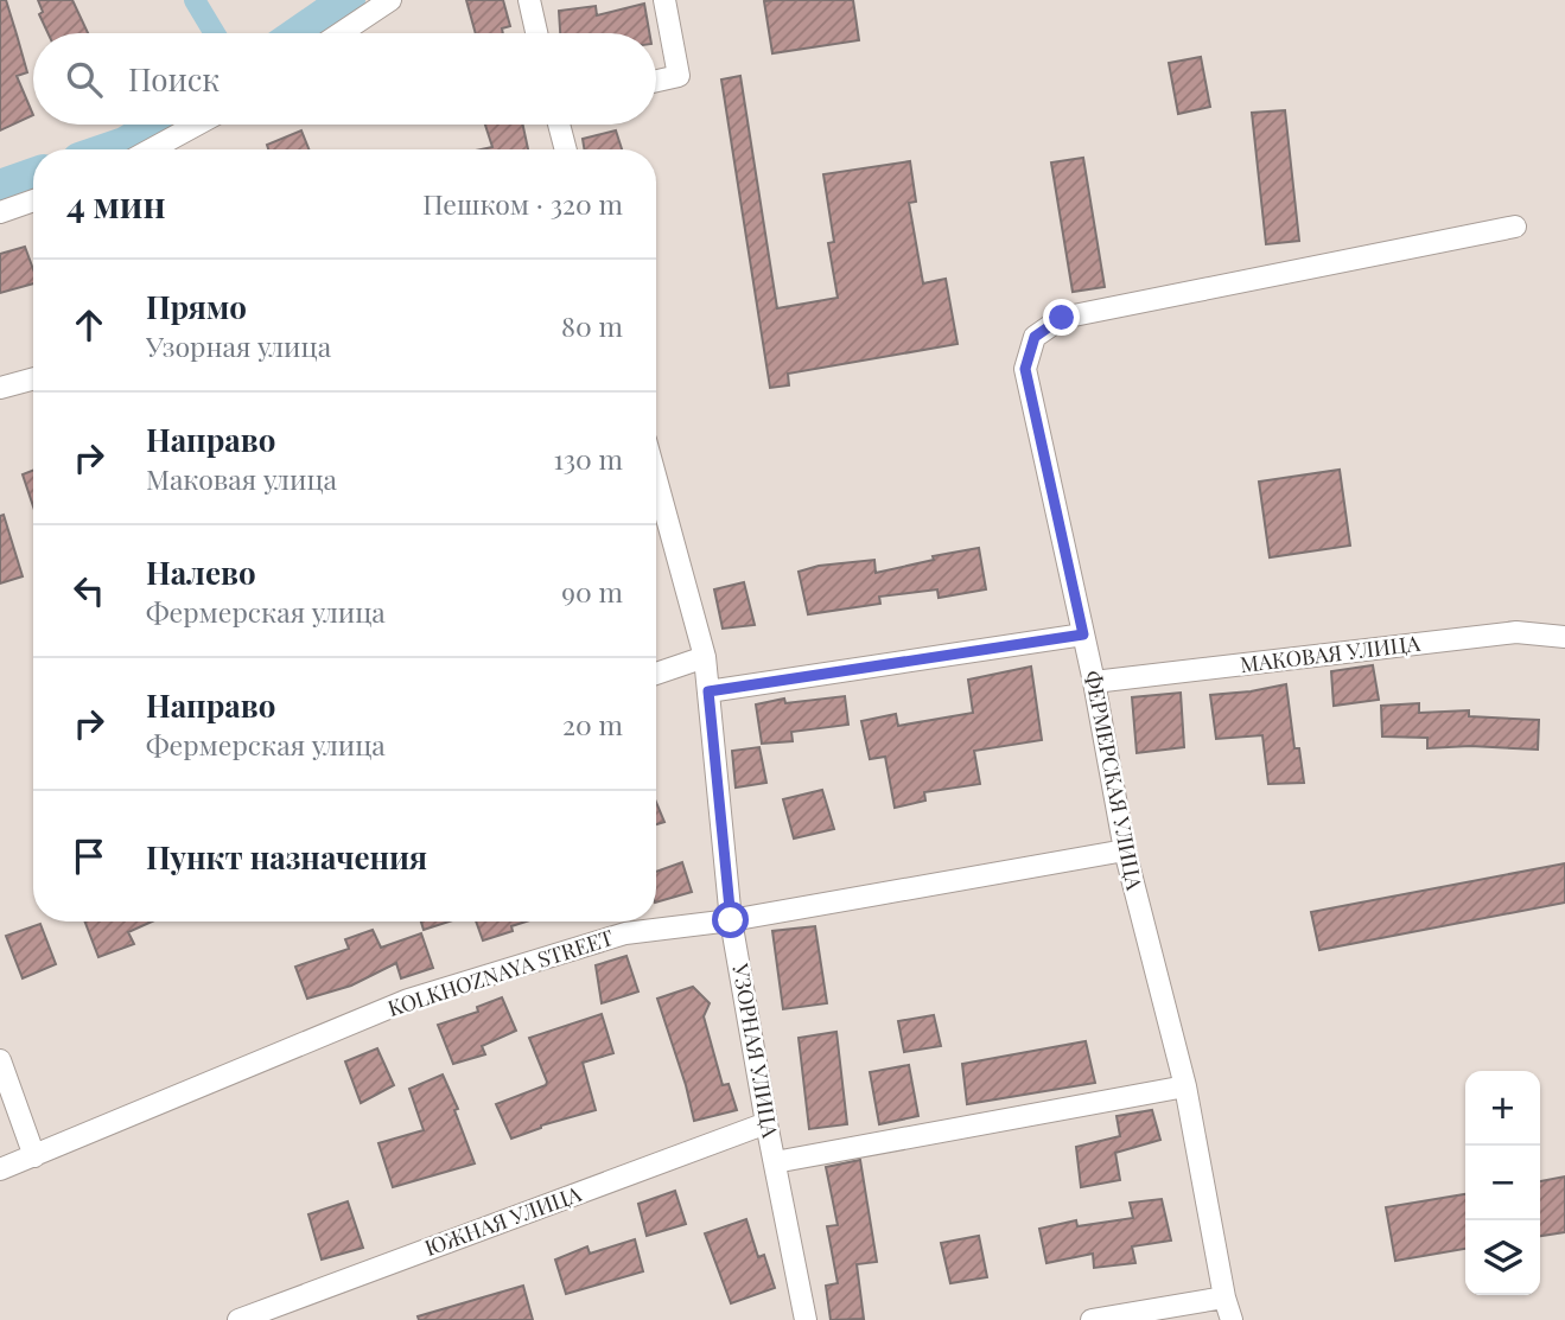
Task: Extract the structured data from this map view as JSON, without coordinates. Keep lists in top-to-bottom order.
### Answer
{
  "streets": {
    "street": [
      "МАКОВАЯ УЛИЦА",
      "ФЕРМЕРСКАЯ УЛИЦА",
      "KOLKHOZNAYA STREET",
      "УЗОРНАЯ УЛИЦА",
      "ЮЖНАЯ УЛИЦА"
    ]
  },
  "crossings": [
    ["МАКОВАЯ УЛИЦА", "ФЕРМЕРСКАЯ УЛИЦА"],
    ["ФЕРМЕРСКАЯ УЛИЦА", "KOLKHOZNAYA STREET"],
    ["KOLKHOZNAYA STREET", "УЗОРНАЯ УЛИЦА"],
    ["УЗОРНАЯ УЛИЦА", "ЮЖНАЯ УЛИЦА"]
  ],
  "page": {
    "search": "Поиск",
    "heading": ["4 мин", "Пешком · 320 m"],
    "list": [
      ["Прямо", "Узорная улица", "80 m"],
      ["Направо", "Маковая улица", "130 m"],
      ["Налево", "Фермерская улица", "90 m"],
      ["Направо", "Фермерская улица", "20 m"],
      "Пункт назначения"
    ],
    "map_buttons": ["+", "−"]
  }
}
